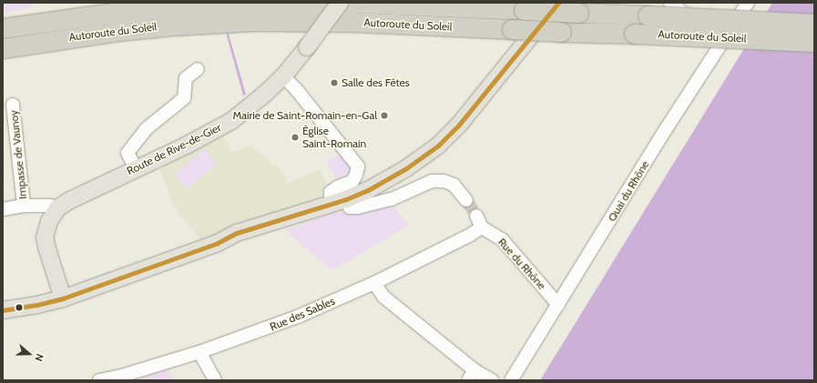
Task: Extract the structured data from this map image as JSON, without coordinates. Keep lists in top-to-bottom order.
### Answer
{
  "streets": {
    "highway": ["Autoroute du Soleil"],
    "main road": ["Route de Rive-de-Gier"],
    "street": [
      "Impasse de Vaunoy",
      "Quai du Rhône",
      "Rue du Rhône",
      "Rue des Sables"
    ]
  },
  "crossings": [
    ["Quai du Rhône", "Rue du Rhône"],
    ["Rue du Rhône", "Rue des Sables"]
  ],
  "places": ["Salle des Fêtes", "Mairie de Saint-Romain-en-Gal", "Église Saint-Romain"],
  "north": "right"
}
